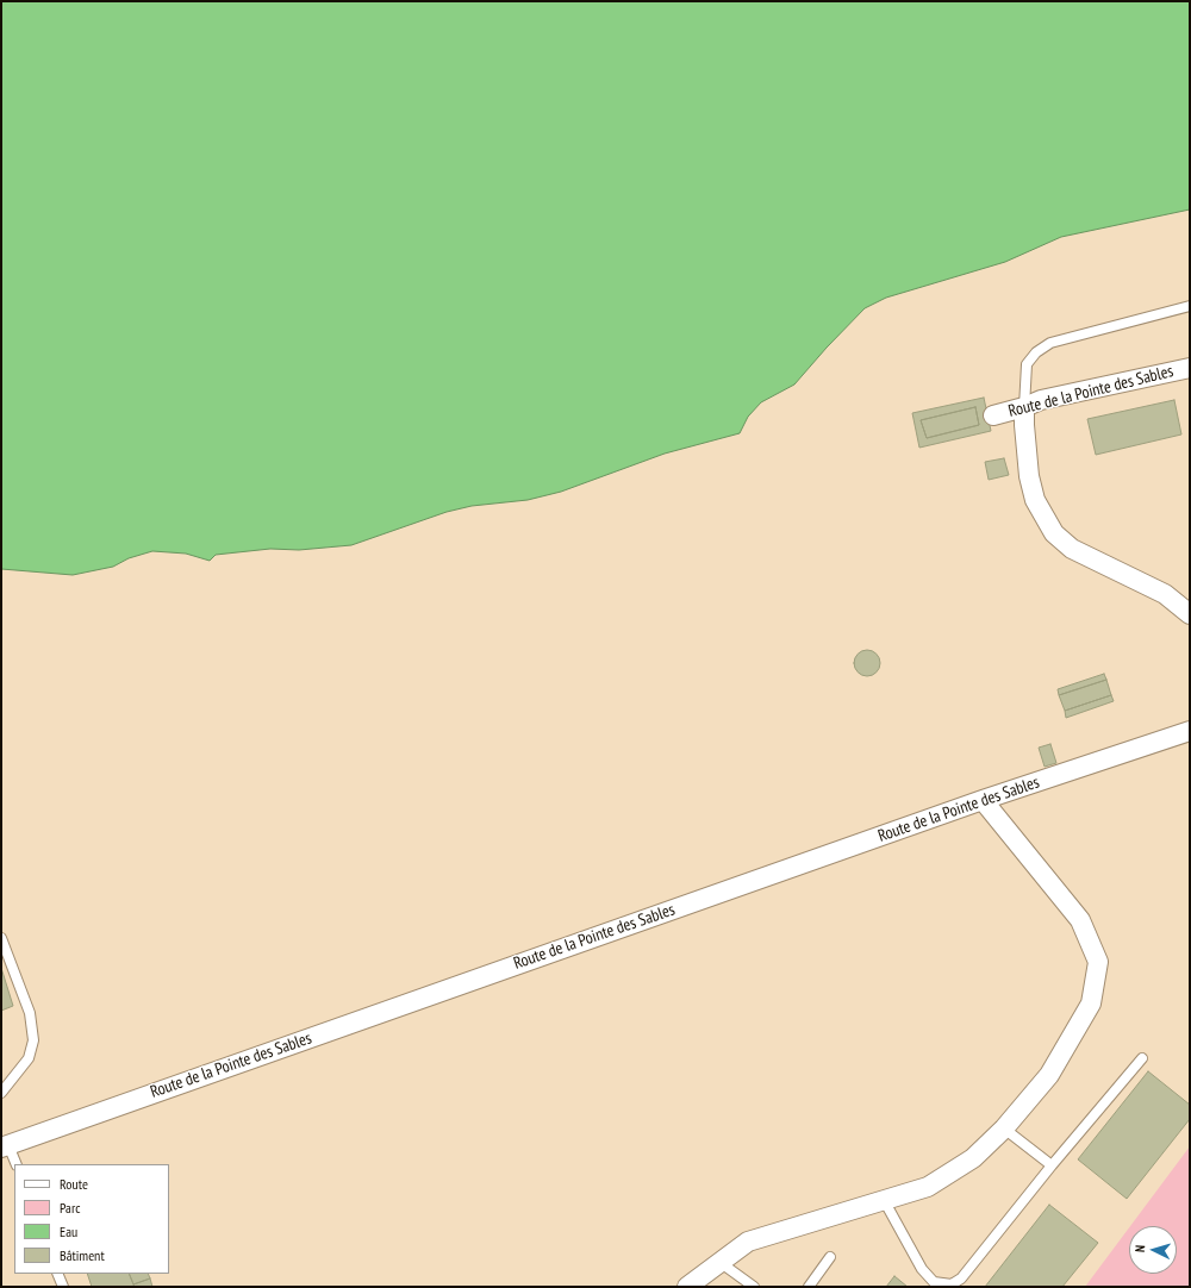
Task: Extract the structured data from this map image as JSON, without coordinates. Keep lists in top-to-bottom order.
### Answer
{
  "streets": {
    "street": ["Route de la Pointe des Sables"]
  },
  "legend": [
    "Route",
    "Parc",
    "Eau",
    "Bâtiment"
  ],
  "north": "left"
}
